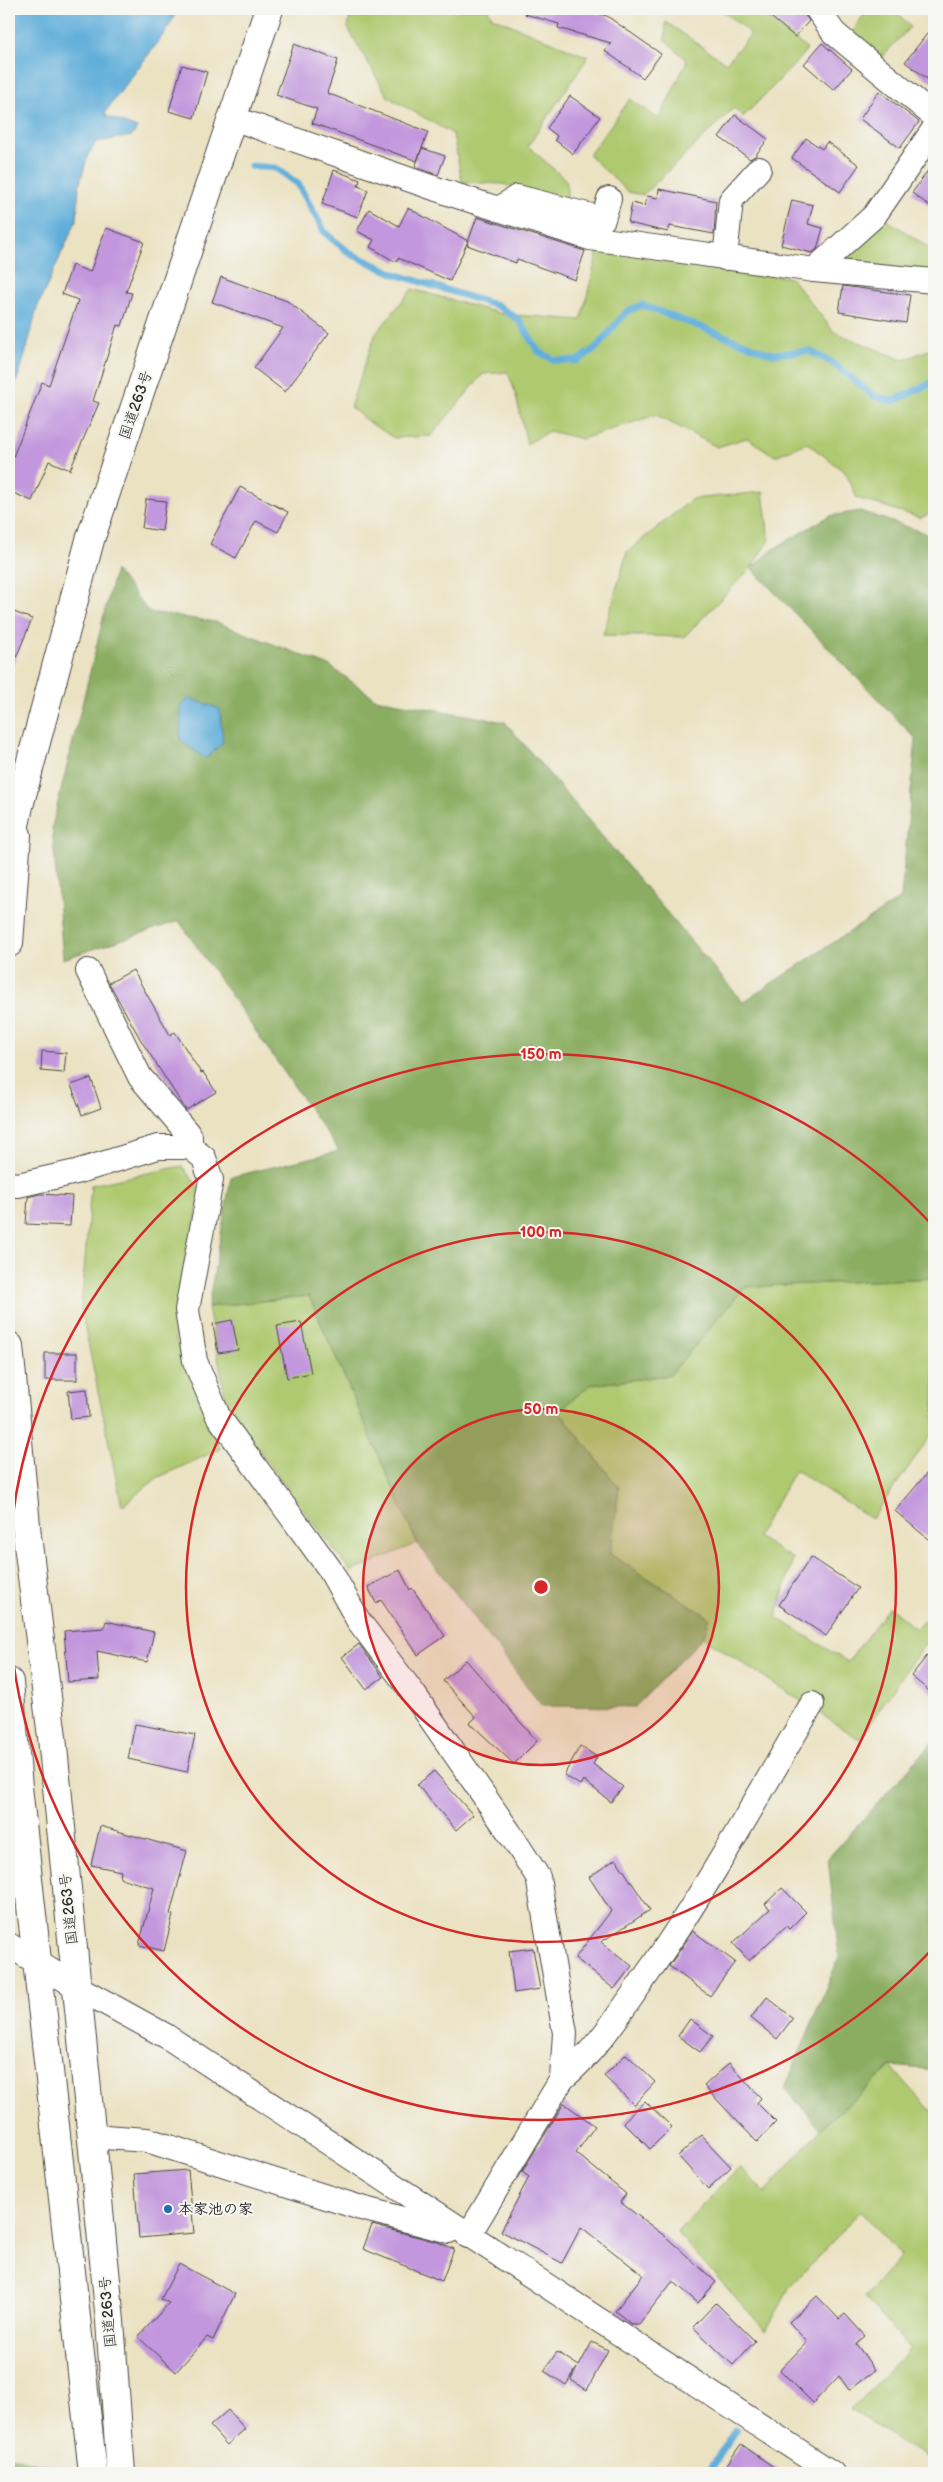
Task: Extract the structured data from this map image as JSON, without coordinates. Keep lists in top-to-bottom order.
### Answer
{
  "streets": {
    "highway": ["国道263号"]
  },
  "places": ["本家池の家"],
  "rings": ["150 m", "100 m", "50 m"]
}
